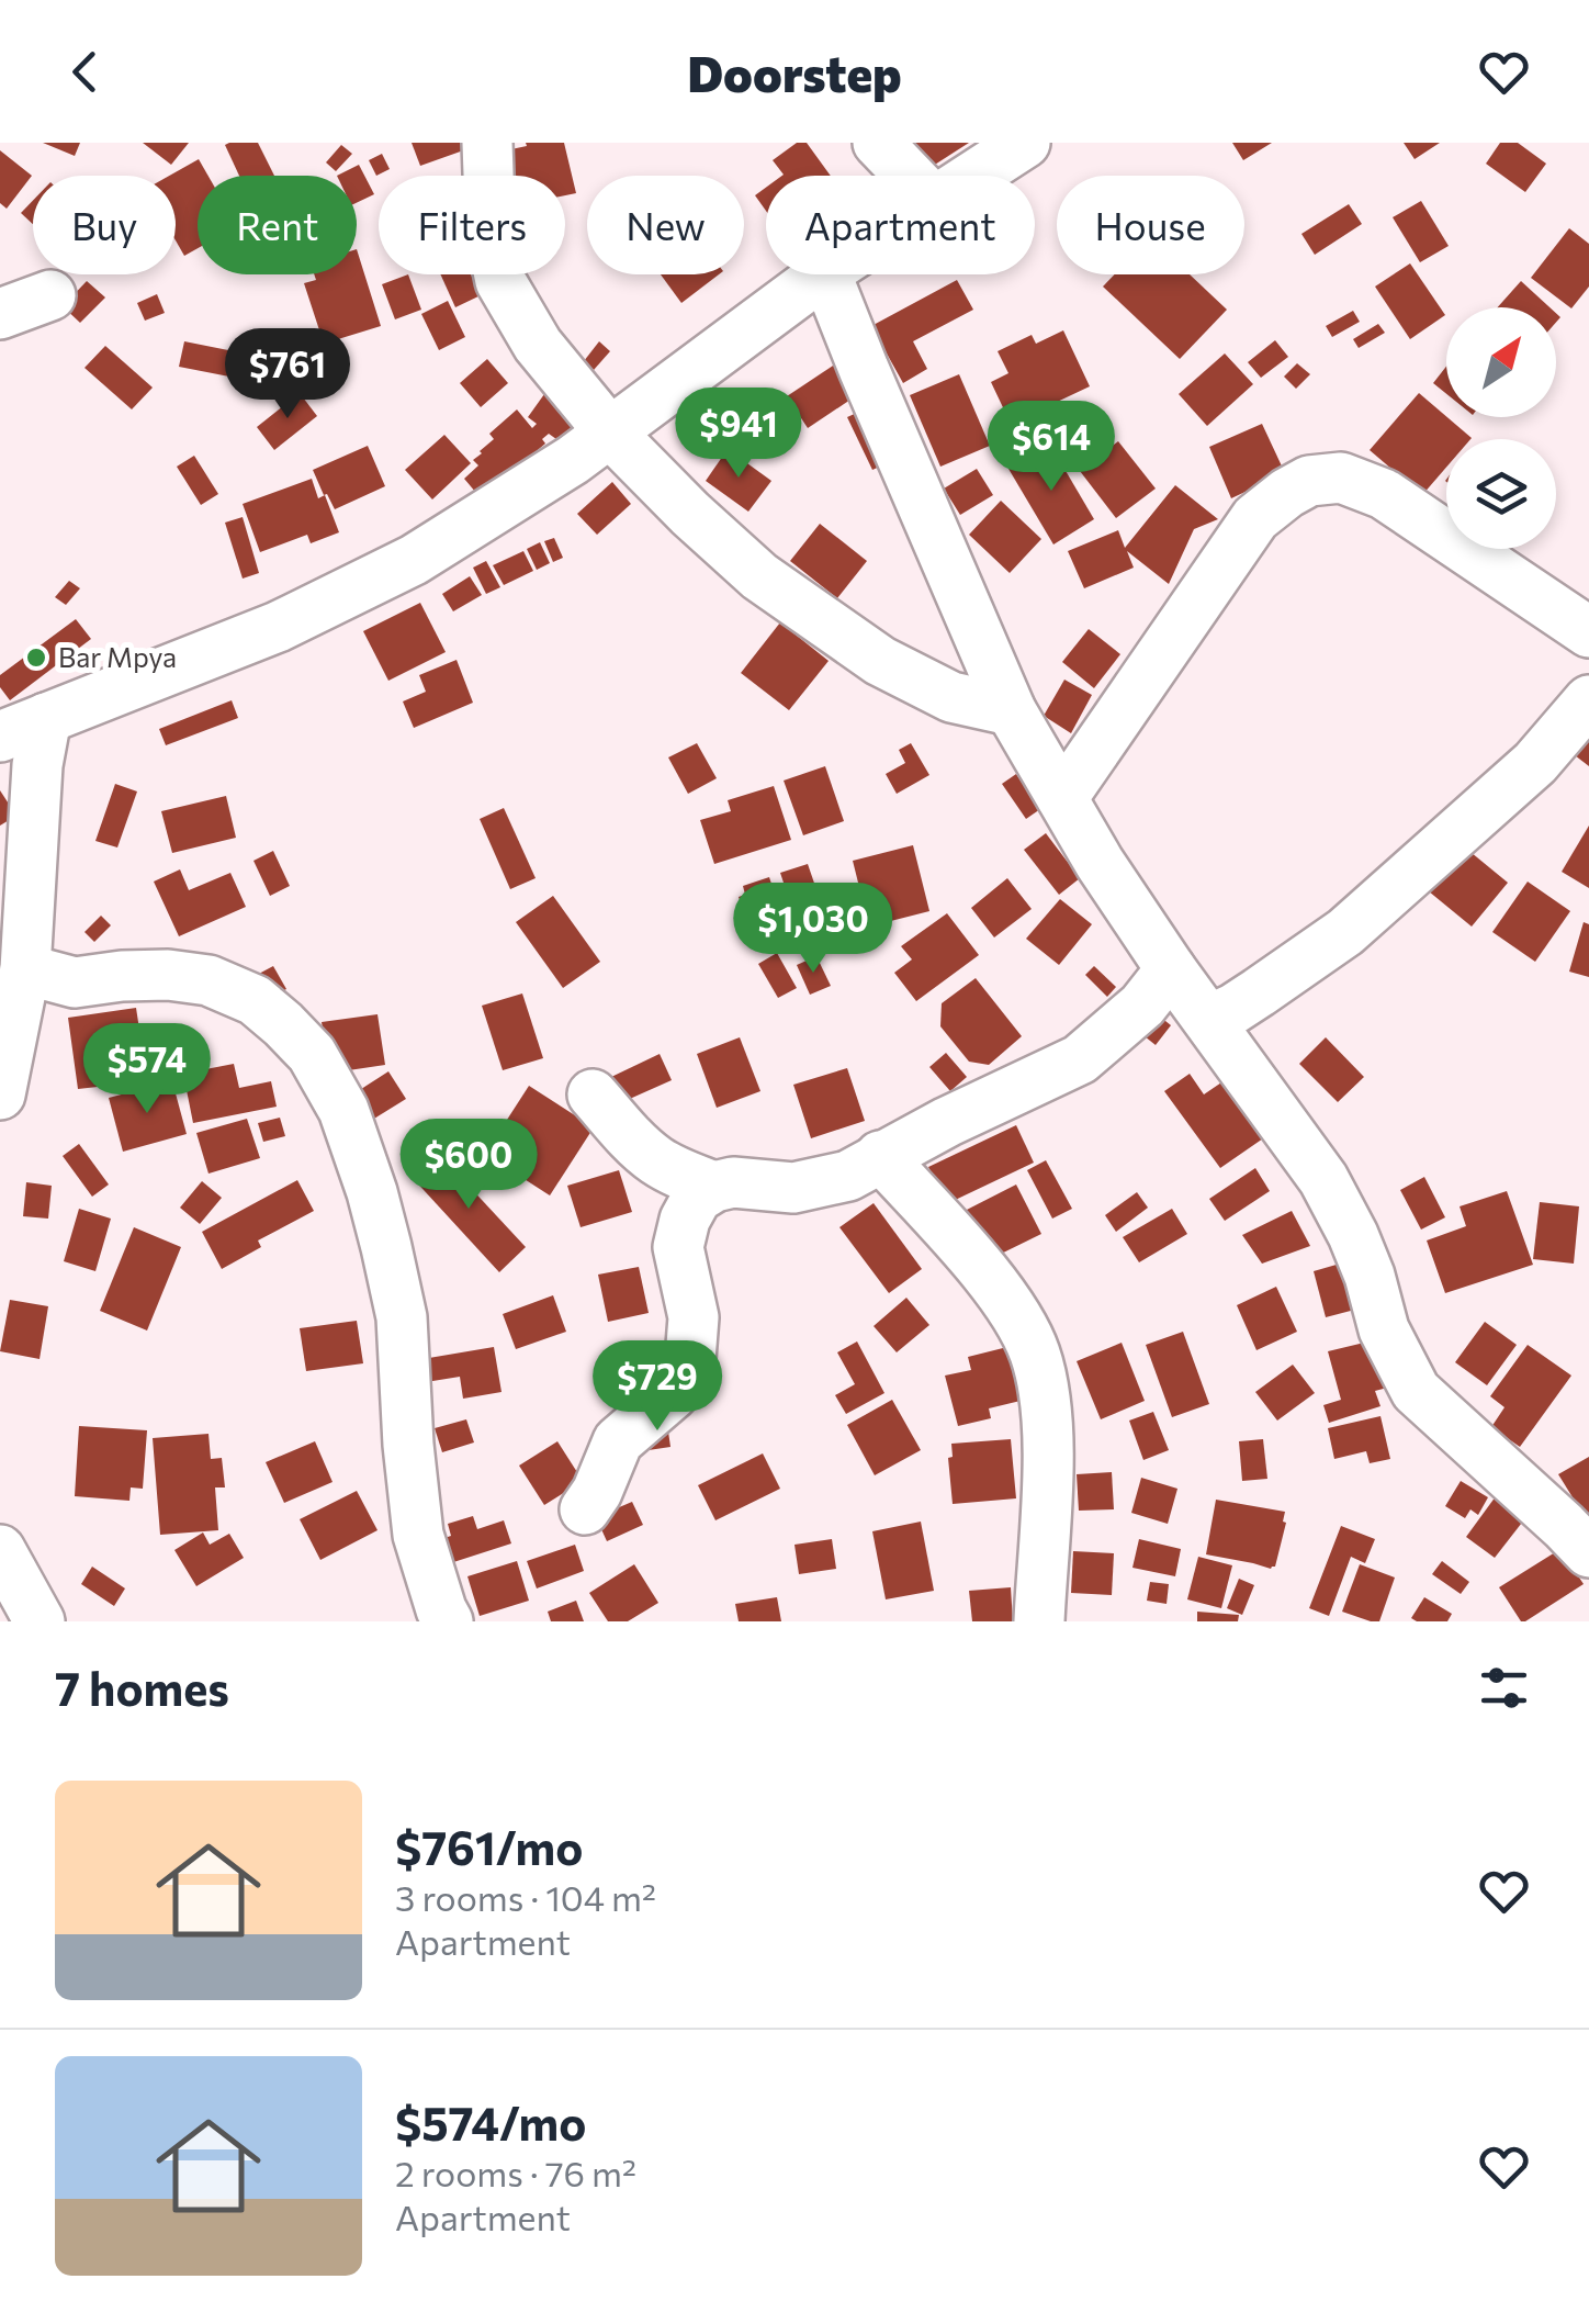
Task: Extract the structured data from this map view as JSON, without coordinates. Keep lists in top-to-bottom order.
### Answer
{
  "places": ["Bar Mpya"],
  "north": "top right",
  "page": {
    "header": "Doorstep",
    "chip": [
      "Buy",
      "Rent",
      "Filters",
      "New",
      "Apartment",
      "House"
    ],
    "price": [
      "$761",
      "$941",
      "$614",
      "$1,030",
      "$574",
      "$600",
      "$729"
    ],
    "heading": "7 homes",
    "list": [
      {
        "name": "$761/mo",
        "note": "3 rooms · 104 m² · Apartment"
      },
      {
        "name": "$574/mo",
        "note": "2 rooms · 76 m² · Apartment"
      }
    ]
  }
}
